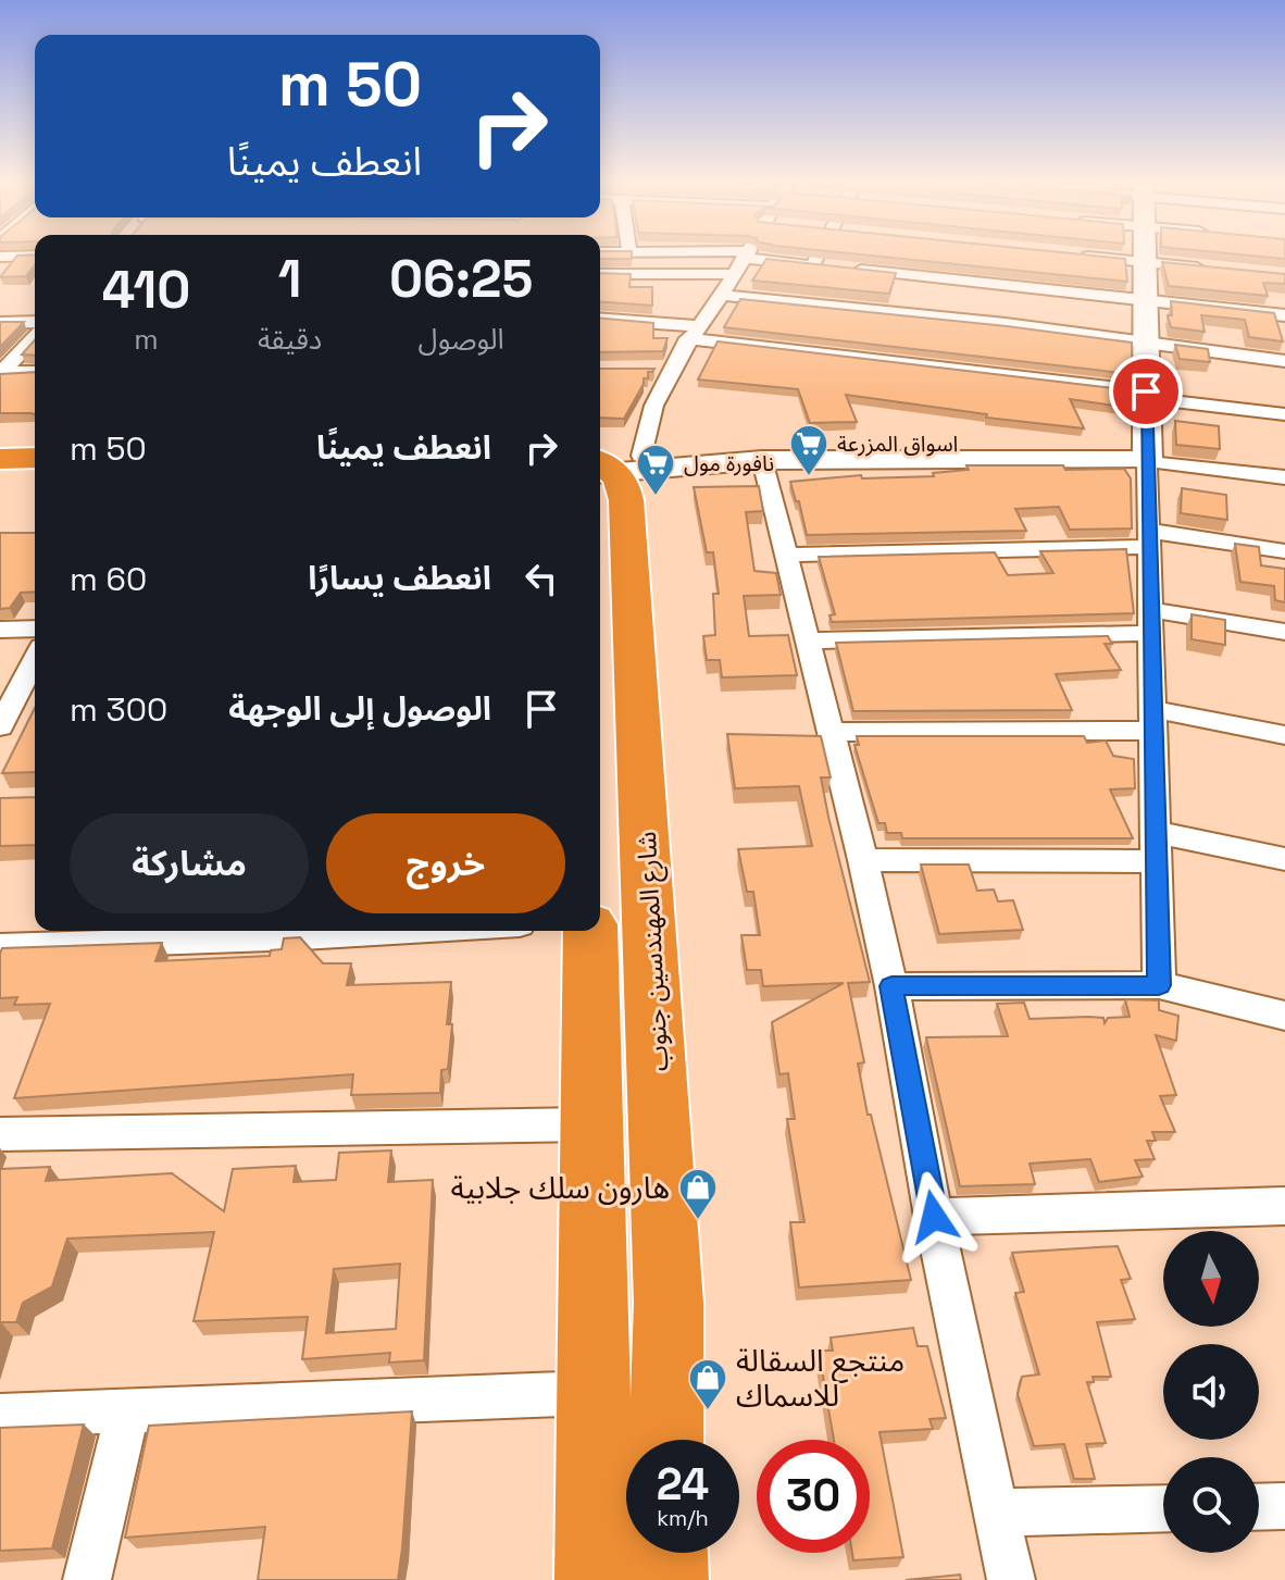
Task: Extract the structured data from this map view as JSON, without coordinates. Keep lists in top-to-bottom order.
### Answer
{
  "streets": {
    "highway": ["شارع المهندسين جنوب"]
  },
  "places": {
    "supermarket": ["اسواق المزرعة", "نافورة مول"],
    "shop": ["هارون سلك جلابية", "منتجع السقالة للاسماك"]
  },
  "north": "bottom",
  "page": {
    "turn": ["50 m", "انعطف يمينًا"],
    "eta": [
      "06:25",
      "الوصول",
      "1",
      "دقيقة",
      "410",
      "m"
    ],
    "list": [
      {
        "name": "انعطف يمينًا",
        "value": "50 m"
      },
      {
        "name": "انعطف يسارًا",
        "value": "60 m"
      },
      {
        "name": "الوصول إلى الوجهة",
        "value": "300 m"
      }
    ],
    "buttons": ["خروج", "مشاركة"],
    "speed": "24 km/h",
    "limit": "30"
  }
}
